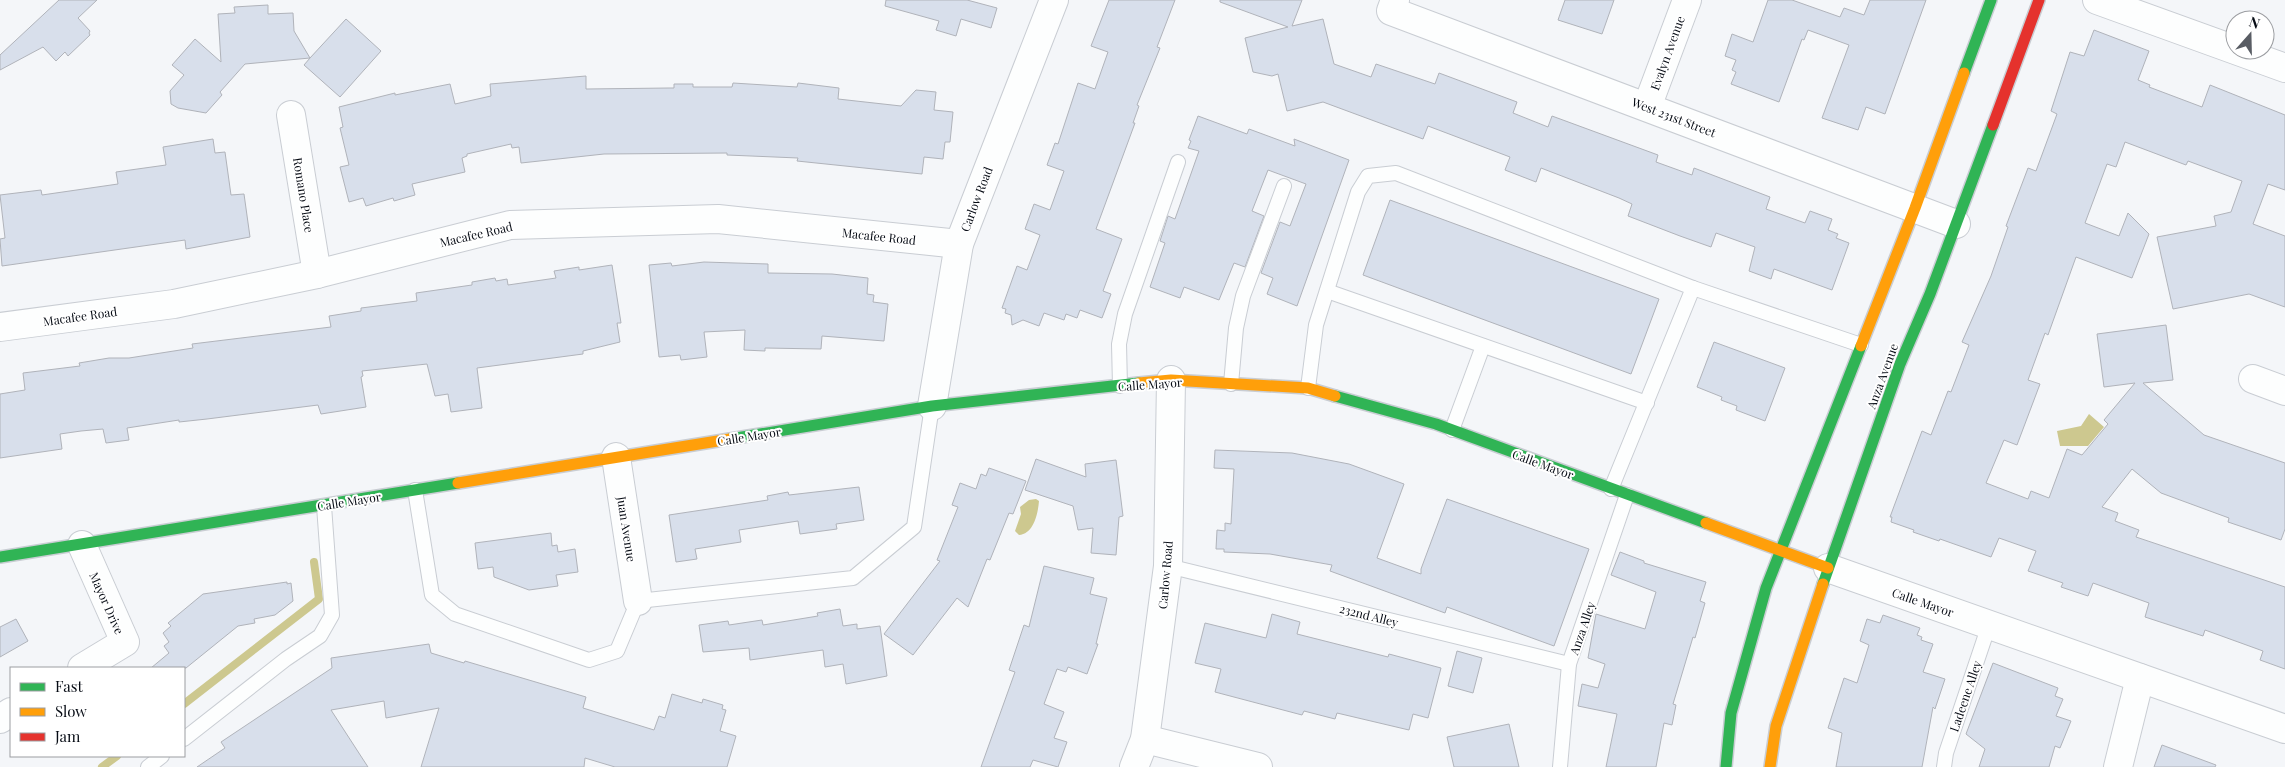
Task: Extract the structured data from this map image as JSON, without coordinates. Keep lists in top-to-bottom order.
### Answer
{
  "streets": {
    "street": [
      "Evalyn Avenue",
      "West 231st Street",
      "Romano Place",
      "Carlow Road",
      "Macafee Road",
      "Anza Avenue",
      "Calle Mayor",
      "Juan Avenue",
      "Mayor Drive"
    ],
    "lane": ["232nd Alley", "Anza Alley", "Ladeene Alley"]
  },
  "crossings": [
    ["Evalyn Avenue", "West 231st Street"],
    ["West 231st Street", "Anza Avenue"],
    ["Romano Place", "Macafee Road"],
    ["Carlow Road", "Macafee Road"],
    ["Carlow Road", "Calle Mayor"],
    ["Carlow Road", "232nd Alley"],
    ["Anza Avenue", "Calle Mayor"],
    ["Calle Mayor", "Juan Avenue"],
    ["Calle Mayor", "Mayor Drive"],
    ["Calle Mayor", "Anza Alley"],
    ["Calle Mayor", "Ladeene Alley"],
    ["232nd Alley", "Anza Alley"]
  ],
  "legend": ["Fast", "Slow", "Jam"],
  "north": "top"
}
